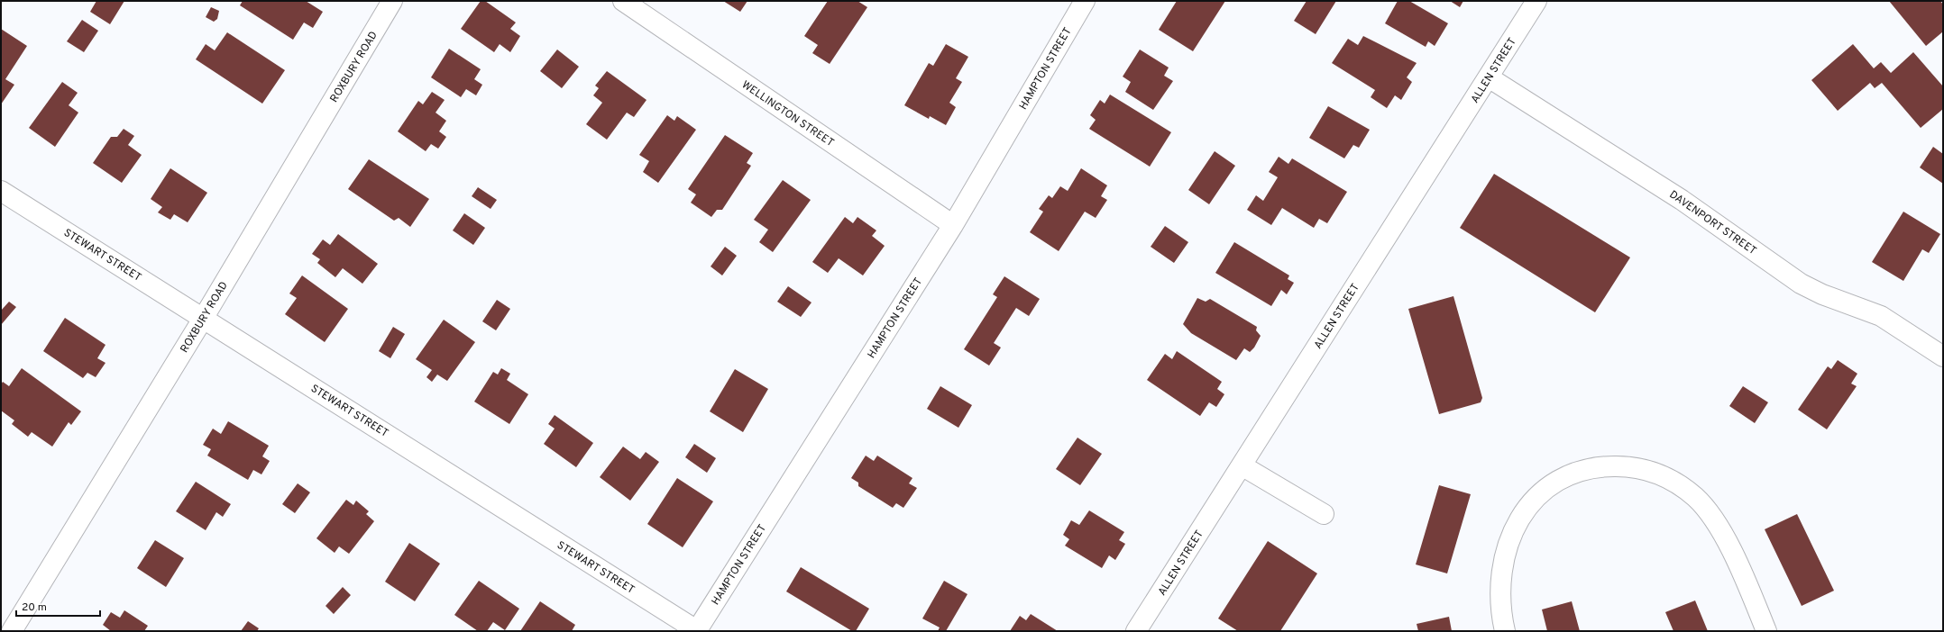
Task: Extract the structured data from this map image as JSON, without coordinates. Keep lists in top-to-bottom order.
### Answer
{
  "streets": {
    "street": [
      "ROXBURY ROAD",
      "HAMPTON STREET",
      "ALLEN STREET",
      "WELLINGTON STREET",
      "DAVENPORT STREET",
      "STEWART STREET"
    ]
  },
  "crossings": [
    ["ROXBURY ROAD", "STEWART STREET"],
    ["HAMPTON STREET", "WELLINGTON STREET"],
    ["HAMPTON STREET", "STEWART STREET"],
    ["ALLEN STREET", "DAVENPORT STREET"]
  ],
  "scale_bar": "20 m"
}
